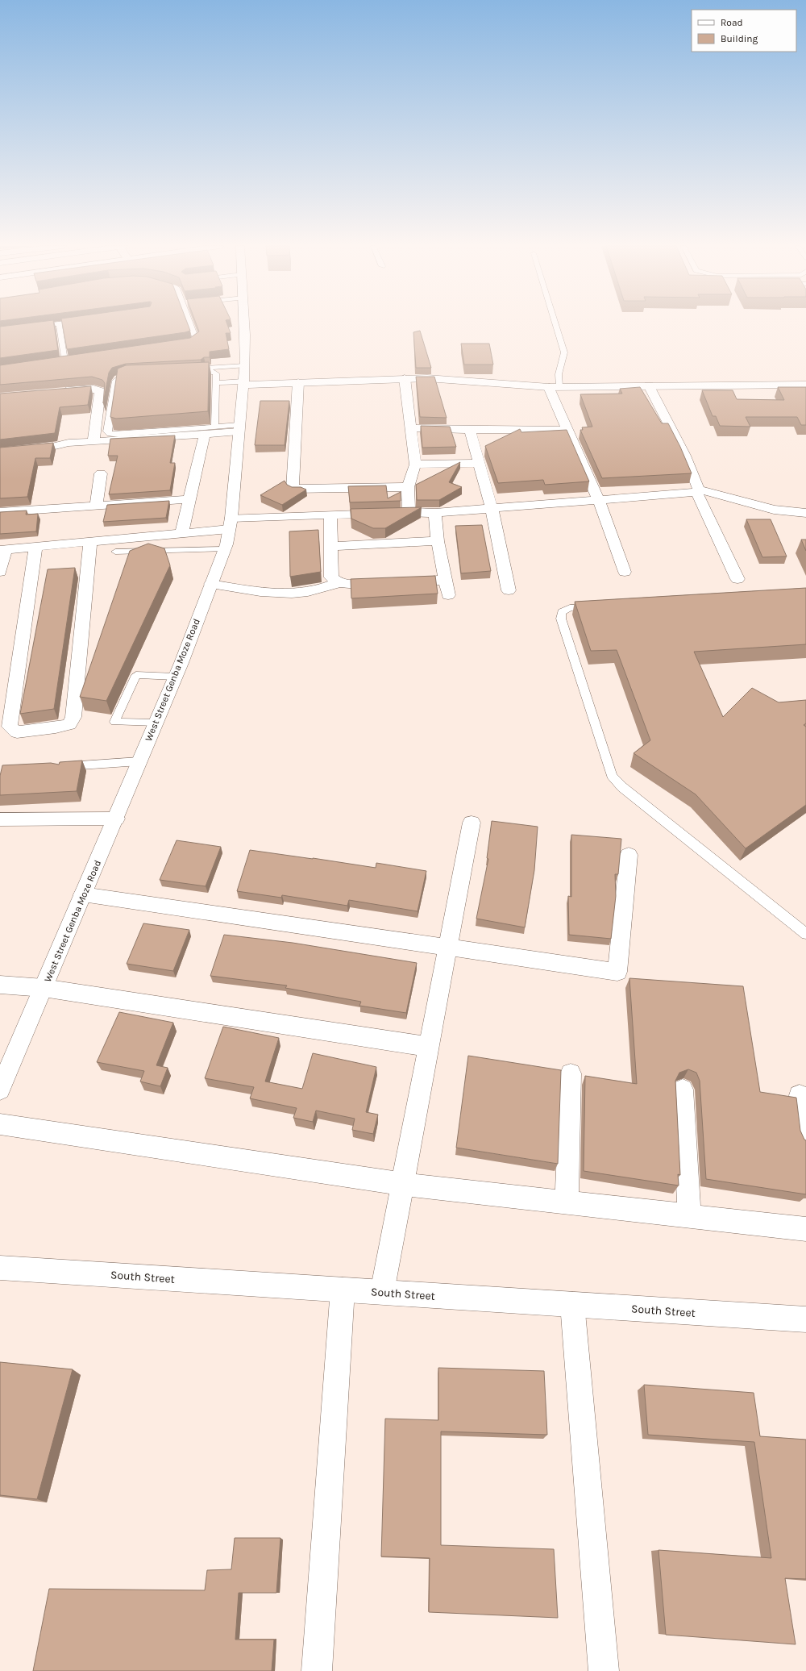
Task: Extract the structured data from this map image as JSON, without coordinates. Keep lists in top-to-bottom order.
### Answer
{
  "streets": {
    "main road": ["West Street Genba Moze Road", "South Street"]
  },
  "legend": ["Road", "Building"]
}
